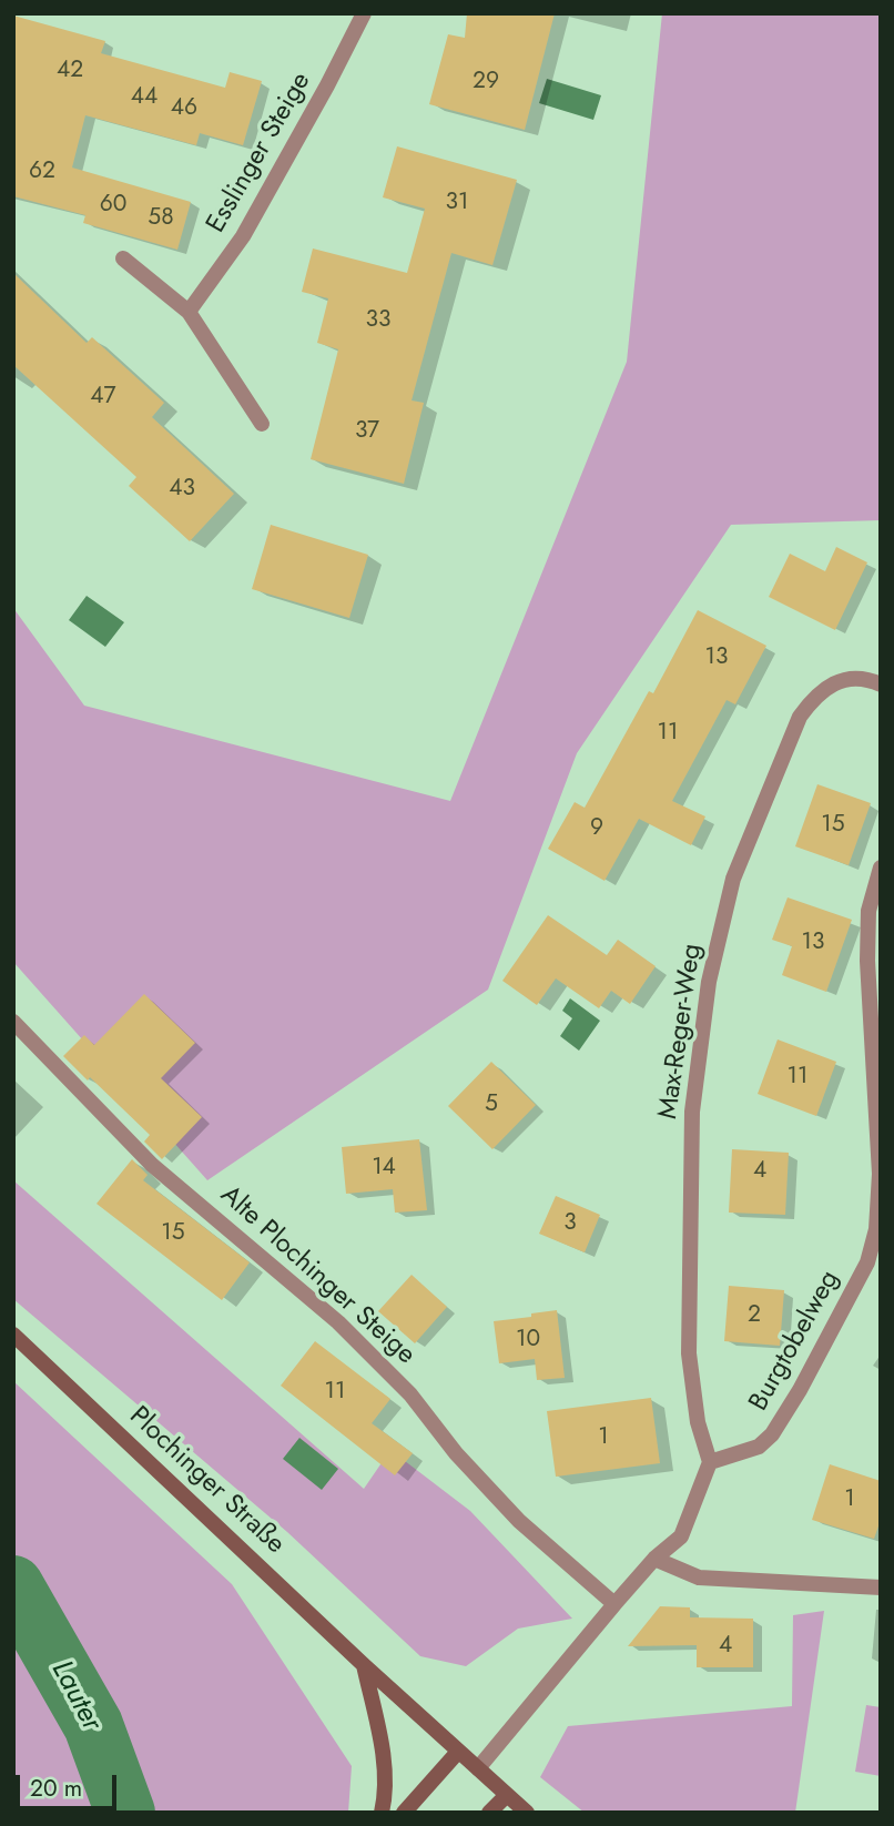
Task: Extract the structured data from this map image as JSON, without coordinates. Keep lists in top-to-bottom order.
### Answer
{
  "streets": {
    "main road": ["Plochinger Straße"],
    "street": [
      "Esslinger Steige",
      "Max-Reger-Weg",
      "Alte Plochinger Steige",
      "Burgtobelweg"
    ]
  },
  "crossings": [
    ["Max-Reger-Weg", "Burgtobelweg"]
  ],
  "water": ["Lauter"],
  "house_numbers": [
    "42",
    "29",
    "44",
    "46",
    "62",
    "31",
    "60",
    "58",
    "33",
    "47",
    "37",
    "43",
    "13",
    "11",
    "15",
    "9",
    "13",
    "11",
    "5",
    "14",
    "4",
    "3",
    "15",
    "2",
    "10",
    "11",
    "1",
    "1",
    "4"
  ],
  "scale_bar": "20 m"
}
